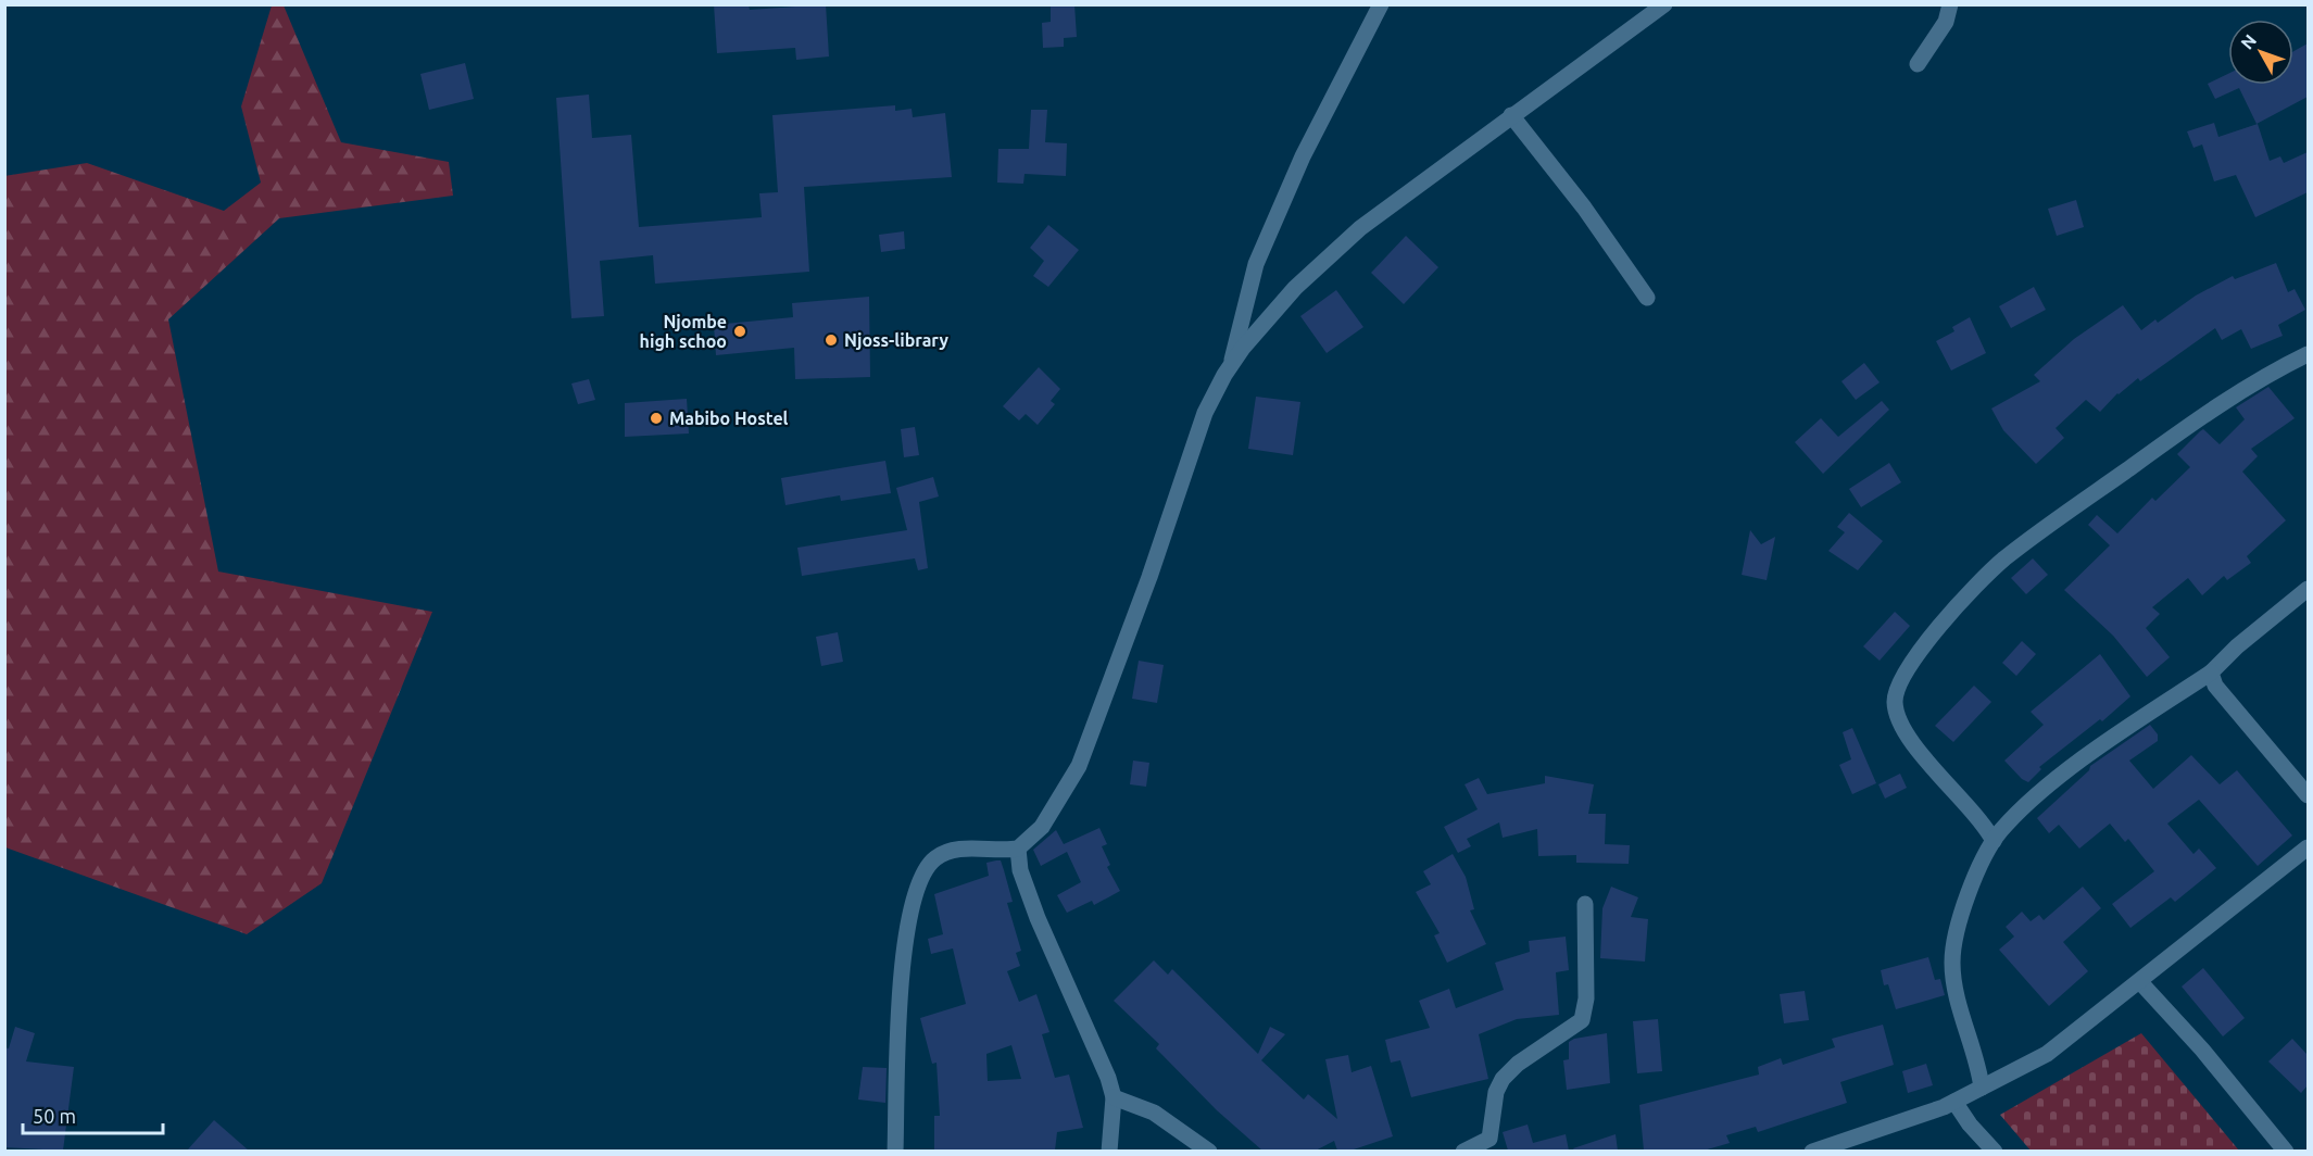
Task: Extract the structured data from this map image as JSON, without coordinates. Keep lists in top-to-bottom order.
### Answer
{
  "places": ["Njombe high schoo", "Njoss-library", "Mabibo Hostel"],
  "scale_bar": "50 m",
  "north": "top left"
}
